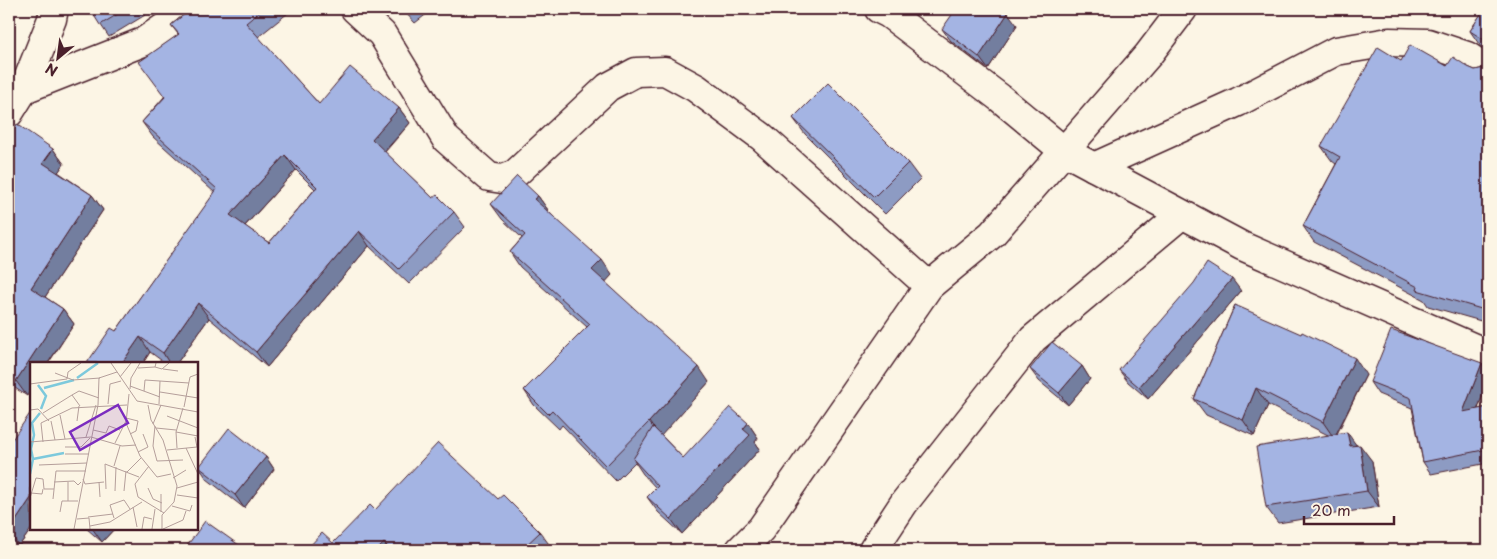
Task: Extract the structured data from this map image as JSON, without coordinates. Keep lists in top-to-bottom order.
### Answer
{
  "scale_bar": "20 m",
  "north": "bottom left"
}
